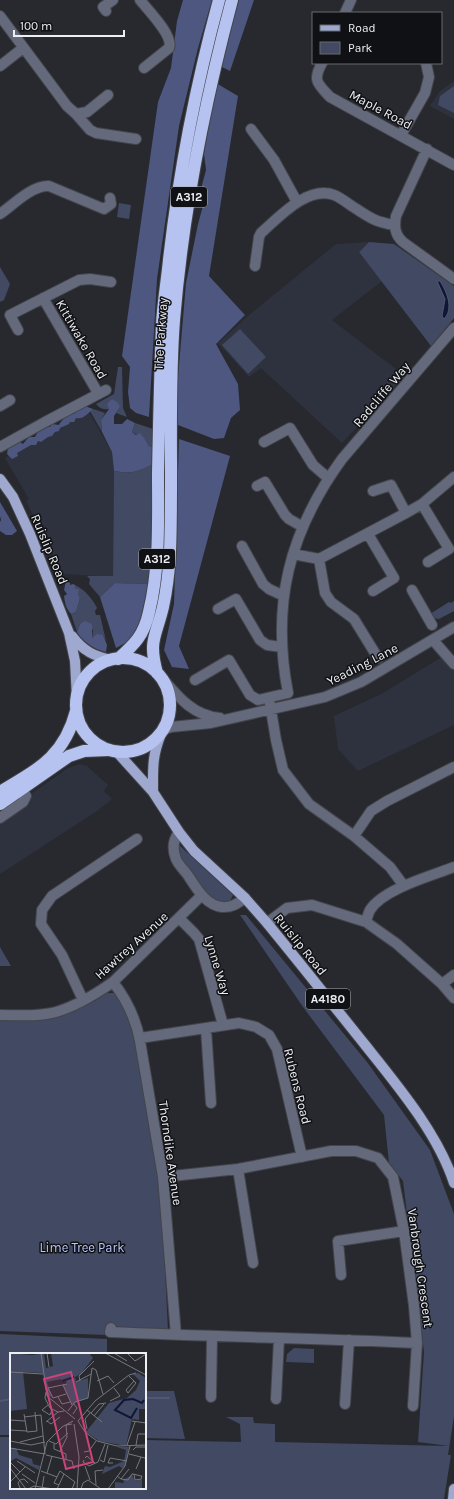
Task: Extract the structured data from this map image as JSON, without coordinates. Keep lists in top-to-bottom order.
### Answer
{
  "streets": {
    "highway": ["A312", "The Parkway"],
    "main road": ["Ruislip Road", "A4180"],
    "street": [
      "Maple Road",
      "Kittiwake Road",
      "Radcliffe Way",
      "Yeading Lane",
      "Hawtrey Avenue",
      "Lynne Way",
      "Rubens Road",
      "Thorndike Avenue",
      "Vanbrough Crescent"
    ]
  },
  "crossings": [
    ["A312", "The Parkway"],
    ["A312", "Ruislip Road"],
    ["A312", "Yeading Lane"],
    ["A312", "A4180"],
    ["The Parkway", "Ruislip Road"],
    ["The Parkway", "Yeading Lane"],
    ["The Parkway", "A4180"],
    ["Ruislip Road", "Yeading Lane"],
    ["Ruislip Road", "A4180"],
    ["Yeading Lane", "A4180"],
    ["Hawtrey Avenue", "Lynne Way"],
    ["Hawtrey Avenue", "Thorndike Avenue"],
    ["Lynne Way", "Rubens Road"],
    ["Rubens Road", "Thorndike Avenue"],
    ["Rubens Road", "Vanbrough Crescent"],
    ["Thorndike Avenue", "Vanbrough Crescent"]
  ],
  "parks": ["Lime Tree Park"],
  "legend": ["Road", "Park"],
  "scale_bar": "100 m"
}
